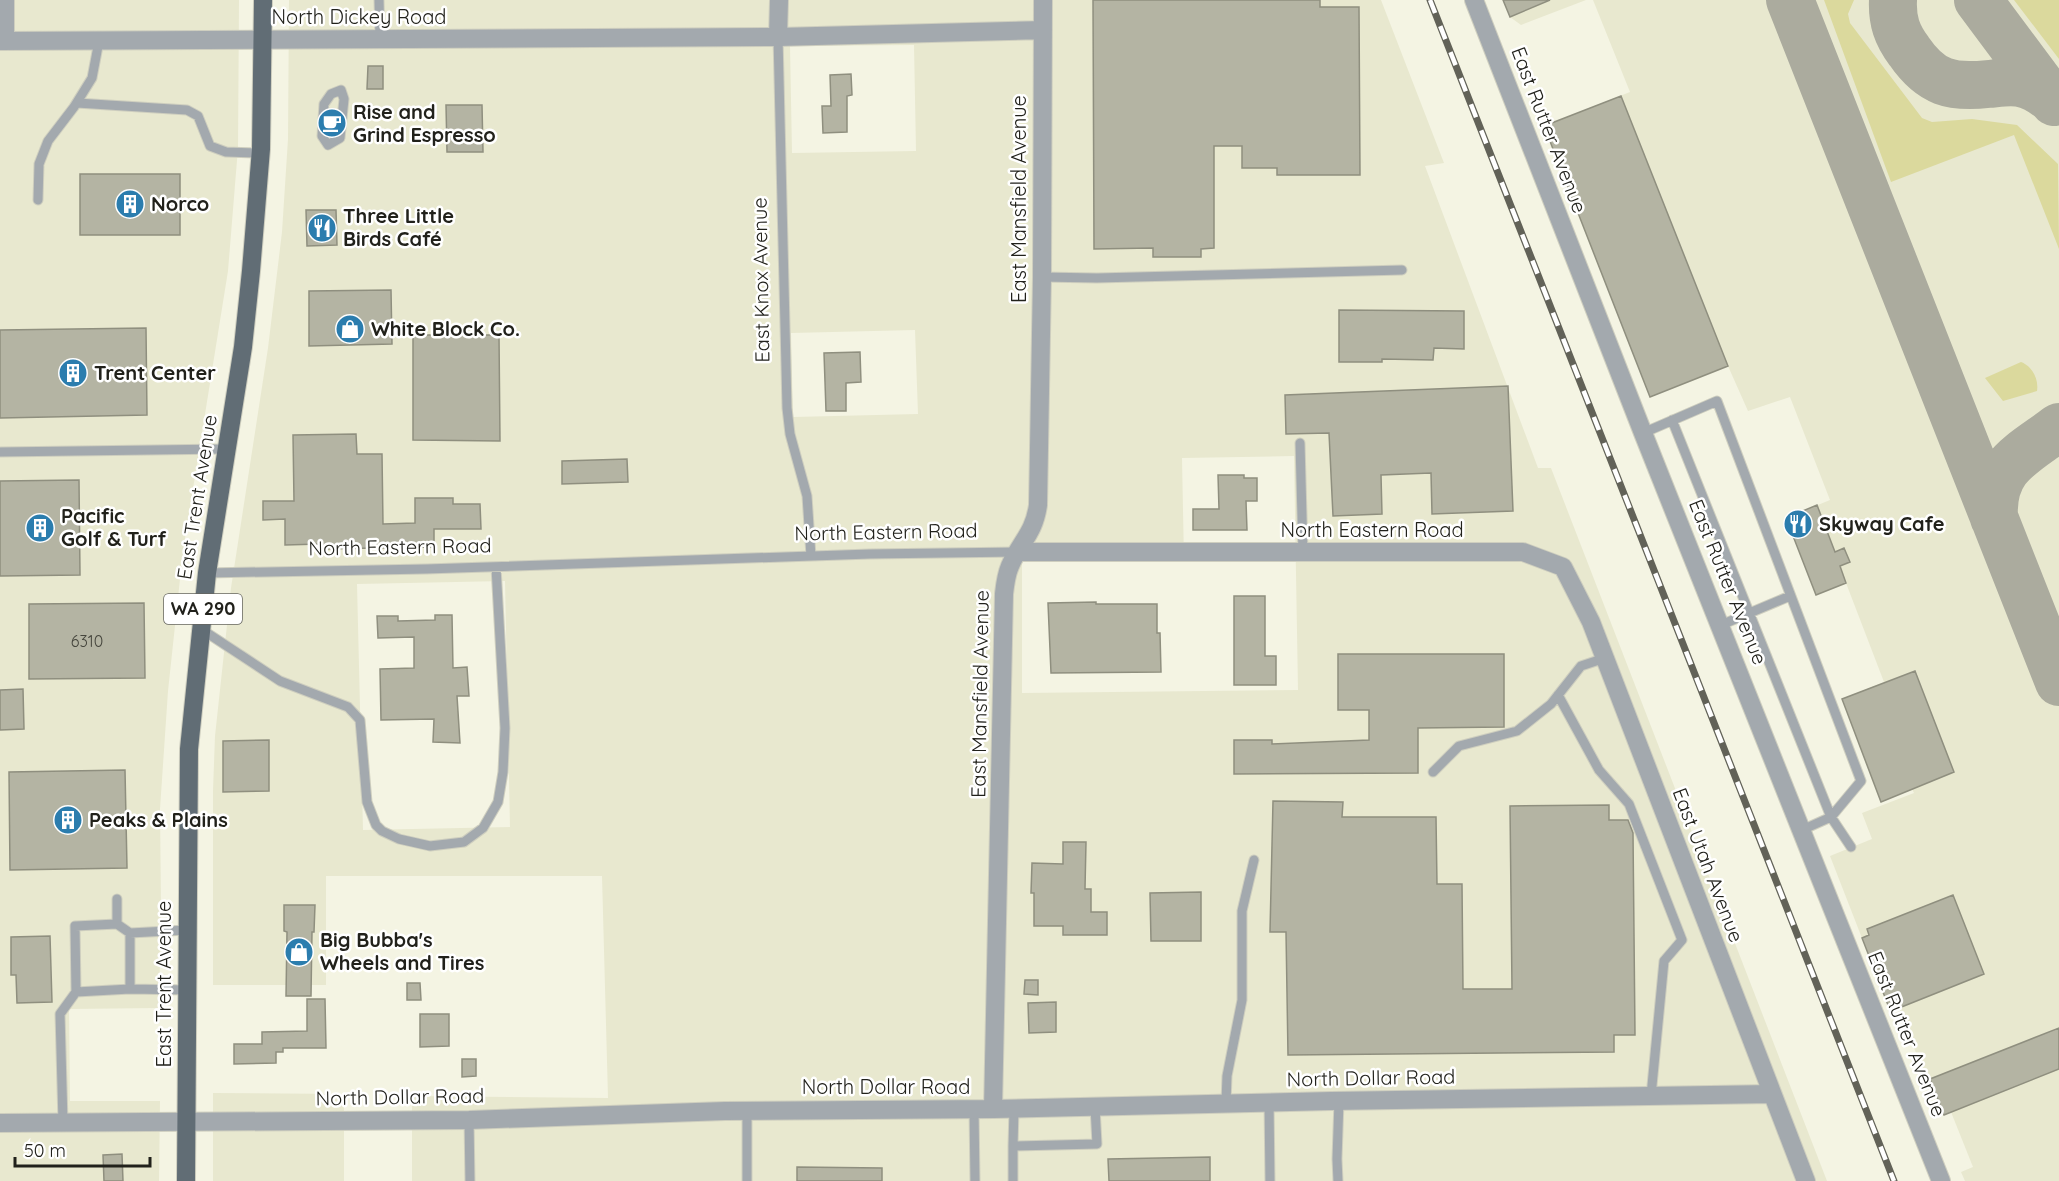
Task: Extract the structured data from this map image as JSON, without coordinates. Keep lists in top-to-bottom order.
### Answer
{
  "streets": {
    "main road": ["East Trent Avenue", "WA 290"],
    "street": [
      "North Dickey Road",
      "East Rutter Avenue",
      "East Mansfield Avenue",
      "East Knox Avenue",
      "North Eastern Road",
      "East Utah Avenue",
      "North Dollar Road"
    ]
  },
  "crossings": [
    ["North Dickey Road", "East Mansfield Avenue"],
    ["North Dickey Road", "East Knox Avenue"],
    ["North Dickey Road", "East Trent Avenue"],
    ["East Mansfield Avenue", "North Eastern Road"],
    ["East Mansfield Avenue", "North Dollar Road"],
    ["East Knox Avenue", "North Eastern Road"],
    ["East Trent Avenue", "North Eastern Road"],
    ["East Trent Avenue", "North Dollar Road"],
    ["North Eastern Road", "East Utah Avenue"],
    ["East Utah Avenue", "North Dollar Road"]
  ],
  "places": {
    "cafe": ["Rise and Grind Espresso"],
    "building": [
      "Norco",
      "Trent Center",
      "Pacific Golf & Turf",
      "Peaks & Plains"
    ],
    "restaurant": ["Three Little Birds Café", "Skyway Cafe"],
    "shop": ["White Block Co.", "Big Bubba's Wheels and Tires"]
  },
  "house_numbers": ["6310"],
  "scale_bar": "50 m"
}
